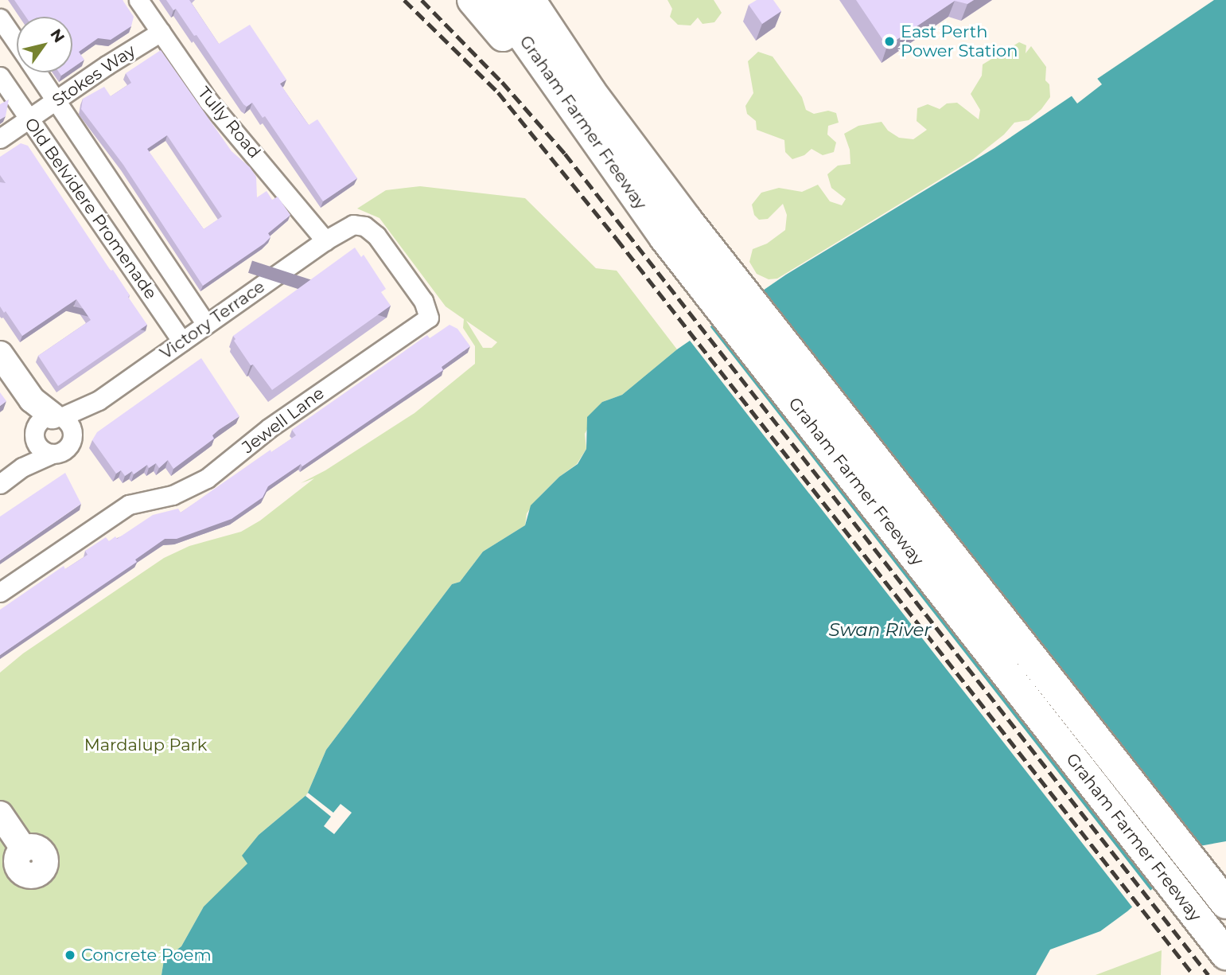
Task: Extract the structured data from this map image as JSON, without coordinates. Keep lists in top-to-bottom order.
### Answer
{
  "streets": {
    "highway": ["Graham Farmer Freeway"],
    "street": [
      "Stokes Way",
      "Tully Road",
      "Old Belvidere Promenade",
      "Victory Terrace",
      "Jewell Lane"
    ]
  },
  "crossings": [
    ["Stokes Way", "Tully Road"],
    ["Stokes Way", "Old Belvidere Promenade"],
    ["Tully Road", "Victory Terrace"],
    ["Tully Road", "Jewell Lane"],
    ["Old Belvidere Promenade", "Victory Terrace"],
    ["Victory Terrace", "Jewell Lane"]
  ],
  "water": ["Swan River"],
  "parks": ["Mardalup Park"],
  "places": ["East Perth Power Station", "Concrete Poem"],
  "north": "top right"
}
